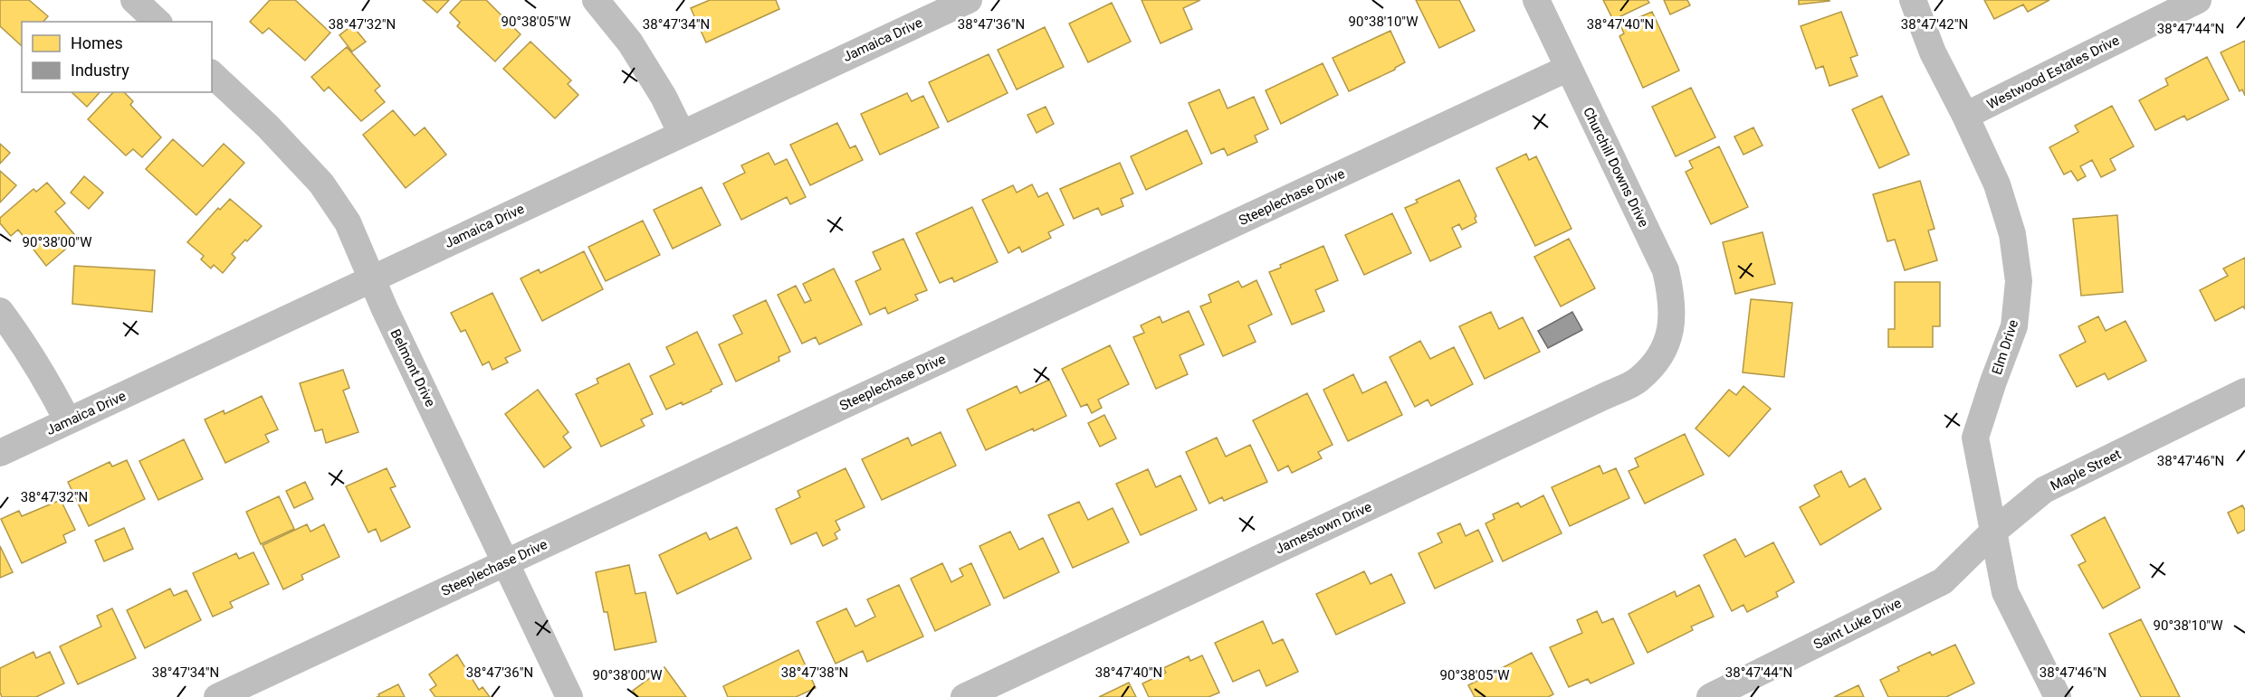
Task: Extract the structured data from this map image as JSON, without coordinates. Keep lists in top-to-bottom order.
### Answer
{
  "streets": {
    "street": [
      "Jamaica Drive",
      "Westwood Estates Drive",
      "Churchill Downs Drive",
      "Steeplechase Drive",
      "Elm Drive",
      "Belmont Drive",
      "Maple Street",
      "Jamestown Drive",
      "Saint Luke Drive"
    ]
  },
  "crossings": [
    ["Jamaica Drive", "Belmont Drive"],
    ["Westwood Estates Drive", "Elm Drive"],
    ["Churchill Downs Drive", "Steeplechase Drive"],
    ["Churchill Downs Drive", "Jamestown Drive"],
    ["Steeplechase Drive", "Belmont Drive"],
    ["Elm Drive", "Maple Street"],
    ["Elm Drive", "Saint Luke Drive"],
    ["Maple Street", "Saint Luke Drive"]
  ],
  "legend": ["Homes", "Industry"],
  "coordinates": [
    "90°38'05\"W",
    "90°38'10\"W",
    "38°47'32\"N",
    "38°47'40\"N",
    "38°47'42\"N",
    "38°47'34\"N",
    "38°47'36\"N",
    "38°47'44\"N",
    "90°38'00\"W",
    "38°47'46\"N",
    "38°47'38\"N"
  ]
}
